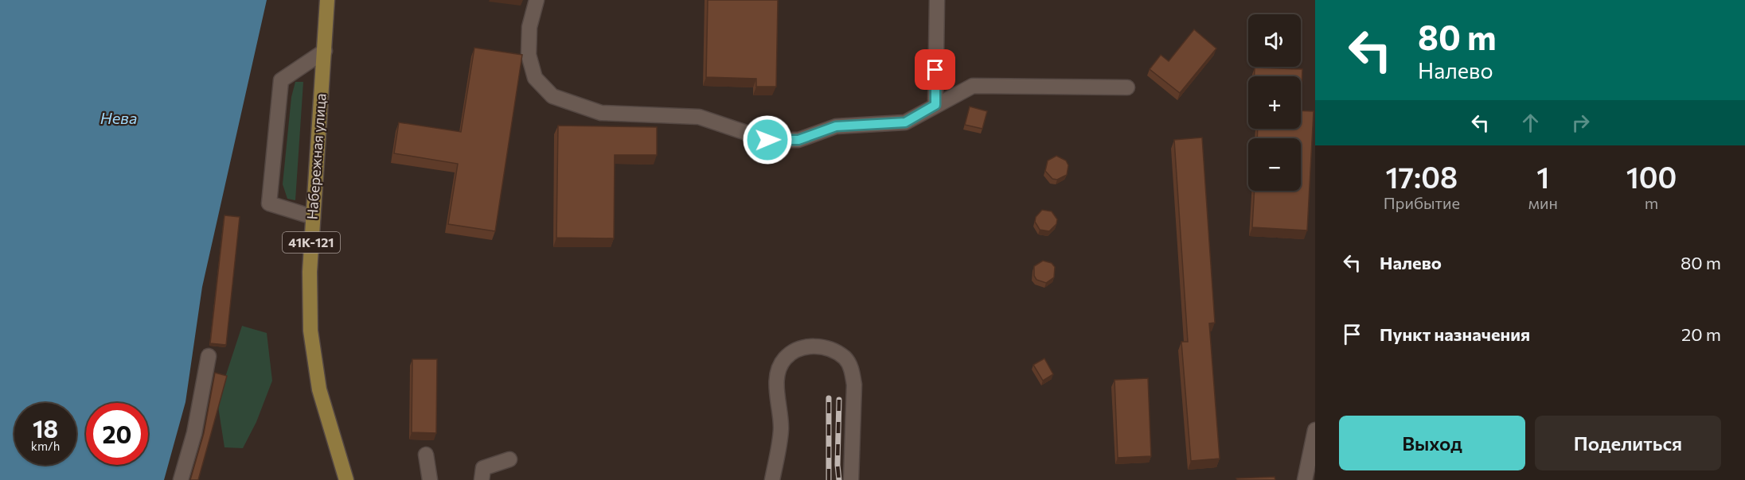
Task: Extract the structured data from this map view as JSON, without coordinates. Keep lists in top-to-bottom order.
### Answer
{
  "streets": {
    "main road": ["Набережная улица", "41К-121"]
  },
  "water": ["Нева"],
  "page": {
    "turn": ["80 m", "Налево"],
    "map_buttons": ["+", "−"],
    "eta": [
      "17:08",
      "Прибытие",
      "1",
      "мин",
      "100",
      "m"
    ],
    "list": [
      {
        "name": "Налево",
        "value": "80 m"
      },
      {
        "name": "Пункт назначения",
        "value": "20 m"
      }
    ],
    "speed": "18 km/h",
    "limit": "20",
    "buttons": ["Выход", "Поделиться"]
  }
}
